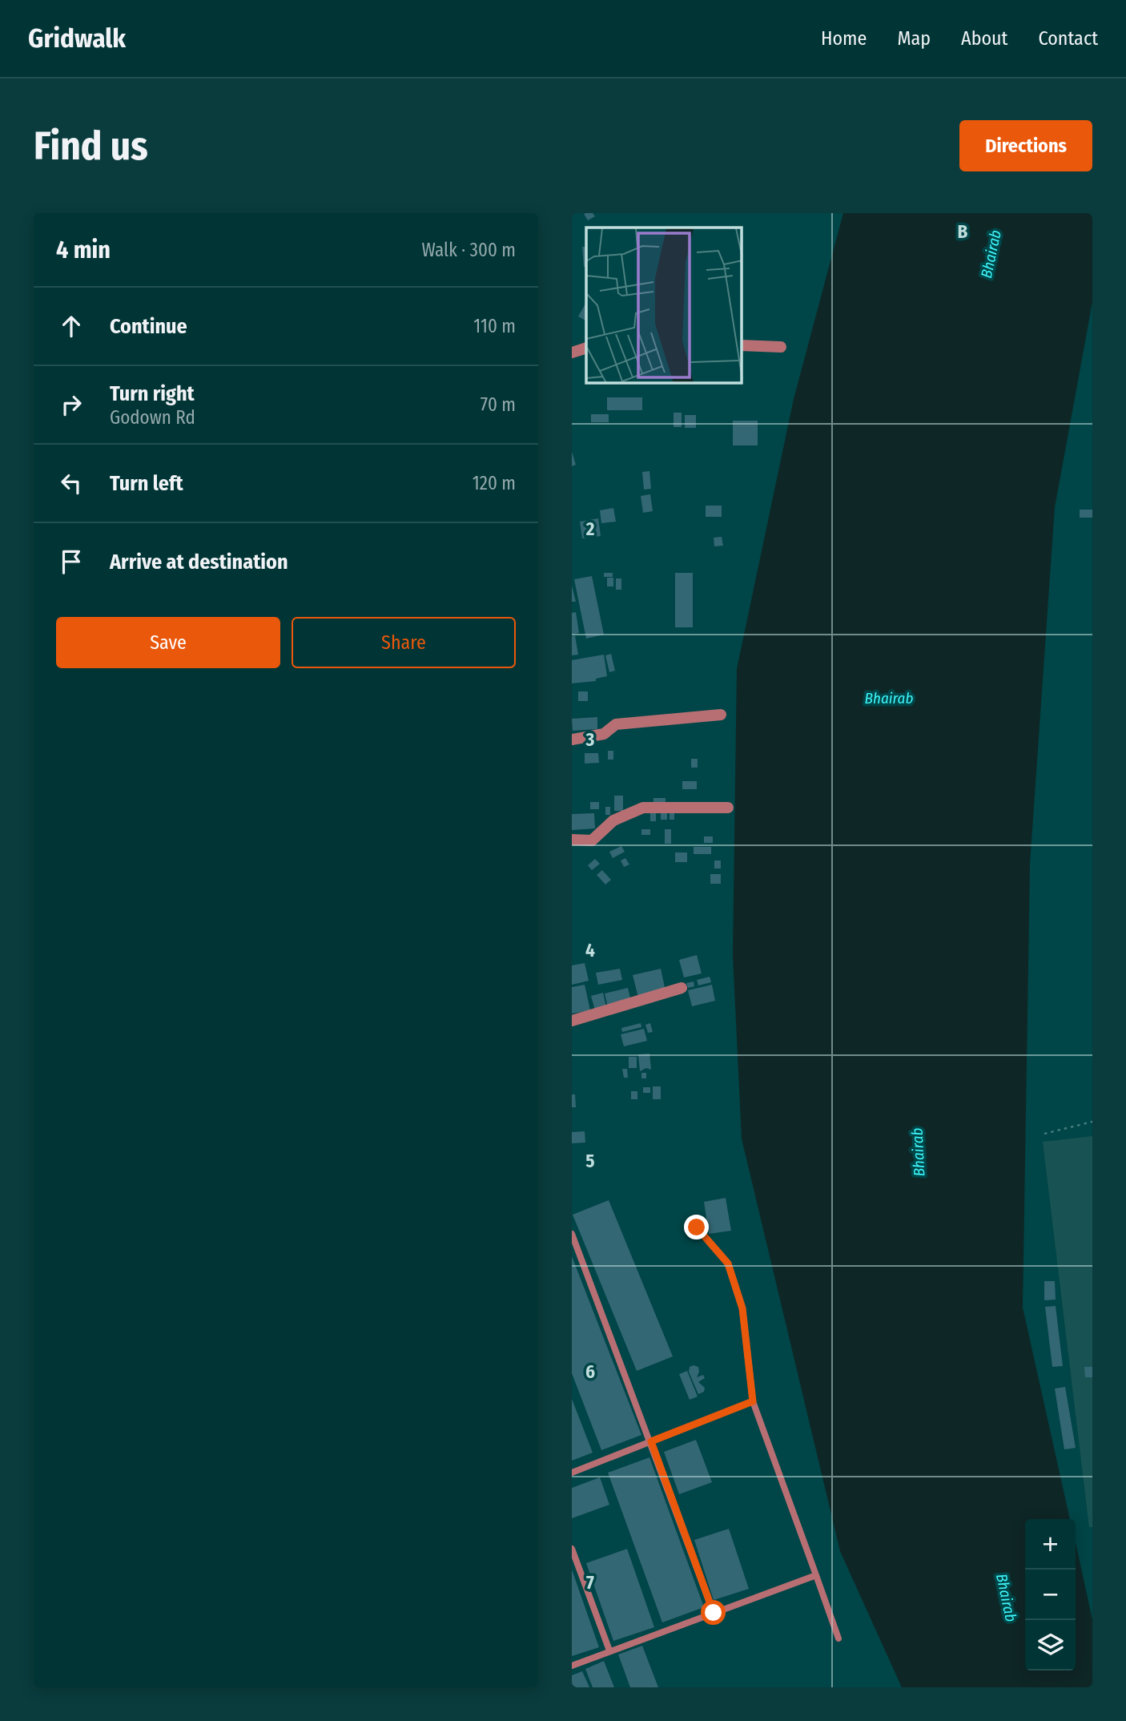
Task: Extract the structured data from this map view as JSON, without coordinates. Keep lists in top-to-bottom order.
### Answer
{
  "water": ["Bhairab"],
  "page": {
    "header": "Gridwalk",
    "nav": [
      "Home",
      "Map",
      "About",
      "Contact"
    ],
    "buttons": [
      "Directions",
      ["Save", "Share"]
    ],
    "title": "Find us",
    "heading": ["4 min", "Walk · 300 m"],
    "list": [
      ["Continue", "110 m"],
      ["Turn right", "Godown Rd", "70 m"],
      ["Turn left", "120 m"],
      "Arrive at destination"
    ],
    "map_buttons": ["+", "−"]
  },
  "grid": {
    "columns": ["B"],
    "rows": [
      "2",
      "3",
      "4",
      "5",
      "6",
      "7"
    ]
  }
}
